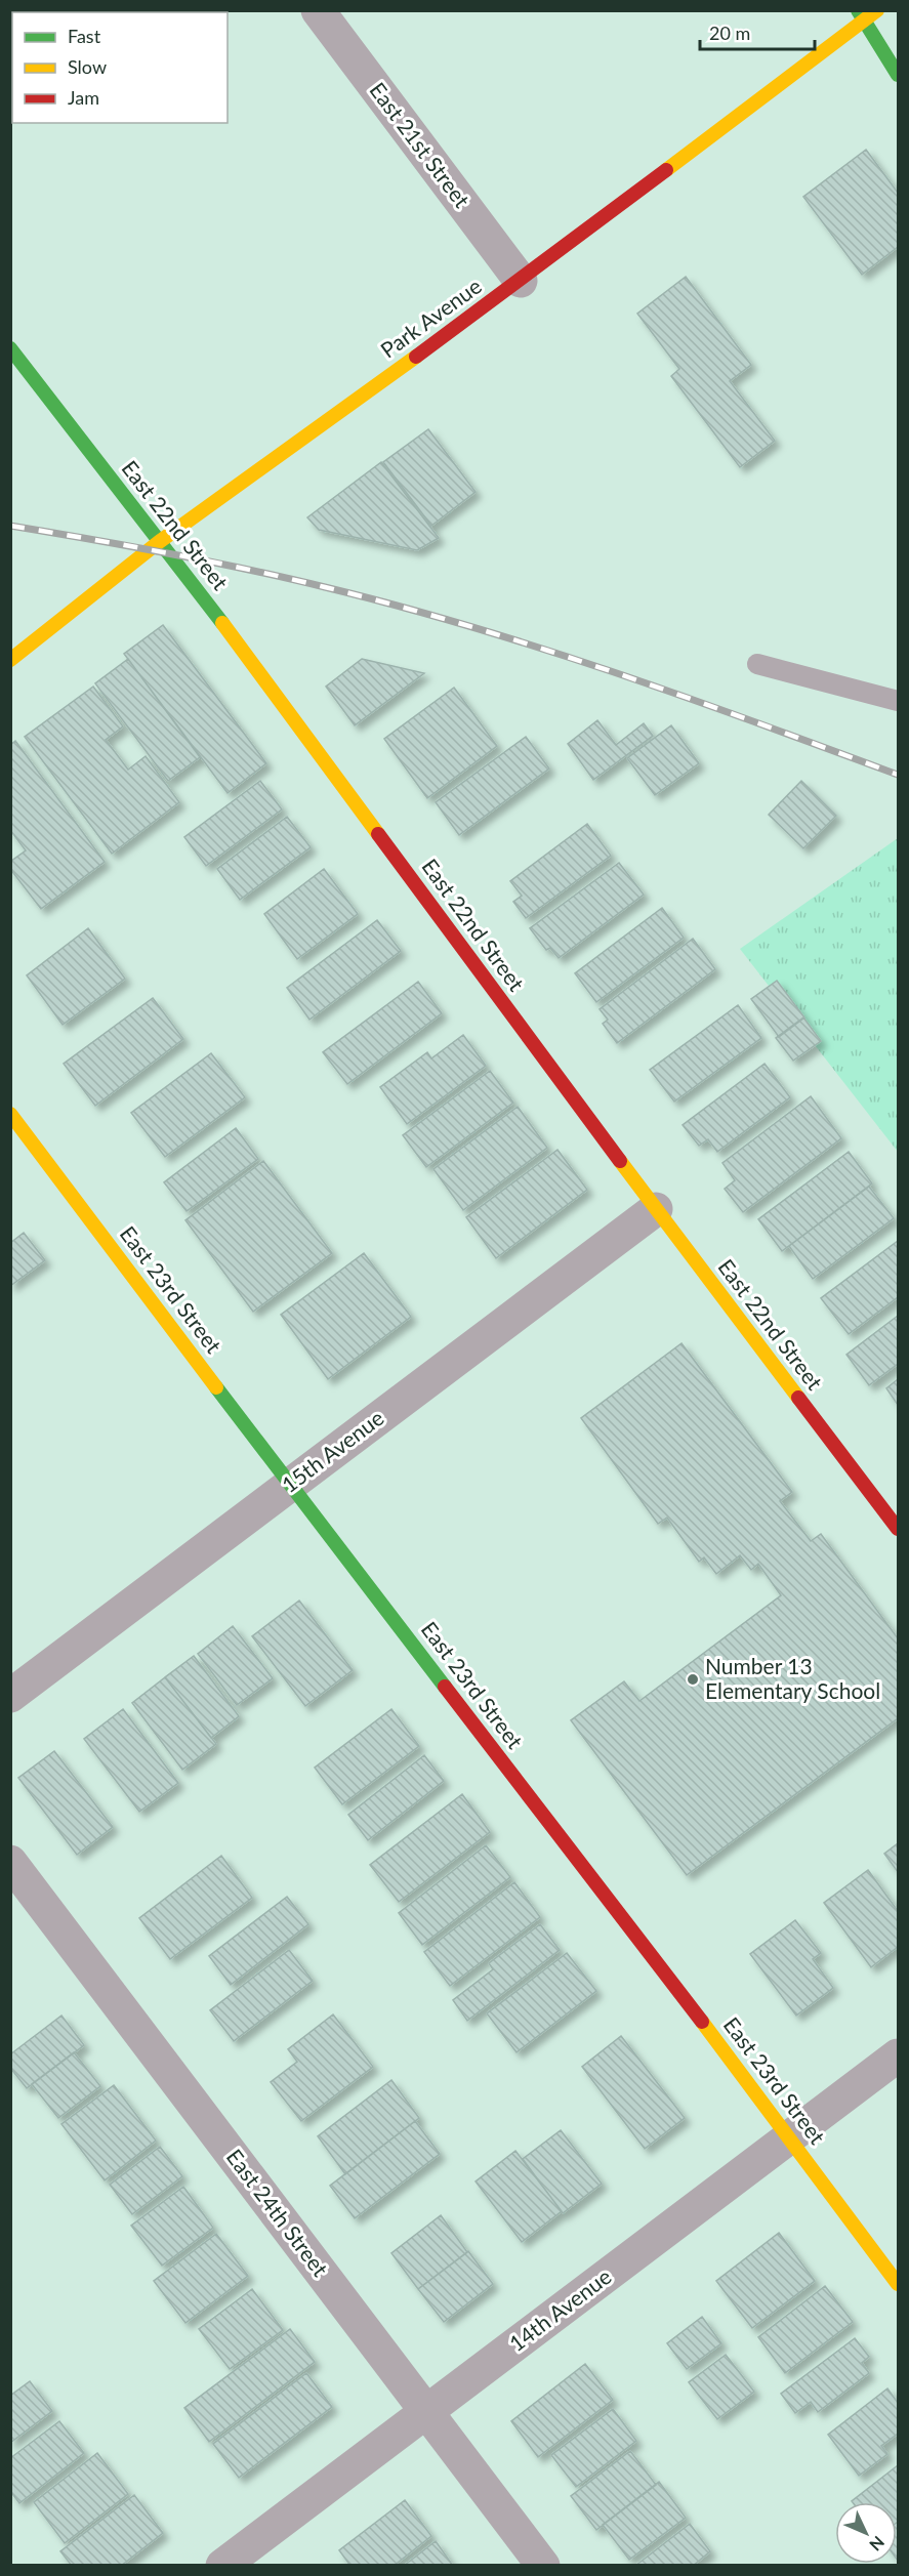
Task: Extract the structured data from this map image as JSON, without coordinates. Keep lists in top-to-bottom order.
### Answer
{
  "streets": {
    "street": [
      "East 21st Street",
      "Park Avenue",
      "East 22nd Street",
      "East 23rd Street",
      "15th Avenue",
      "East 24th Street",
      "14th Avenue"
    ]
  },
  "crossings": [
    ["East 21st Street", "Park Avenue"],
    ["Park Avenue", "East 22nd Street"],
    ["East 22nd Street", "15th Avenue"],
    ["East 23rd Street", "15th Avenue"],
    ["East 23rd Street", "14th Avenue"],
    ["East 24th Street", "14th Avenue"]
  ],
  "places": ["Number 13 Elementary School"],
  "legend": ["Fast", "Slow", "Jam"],
  "scale_bar": "20 m",
  "north": "bottom right"
}
